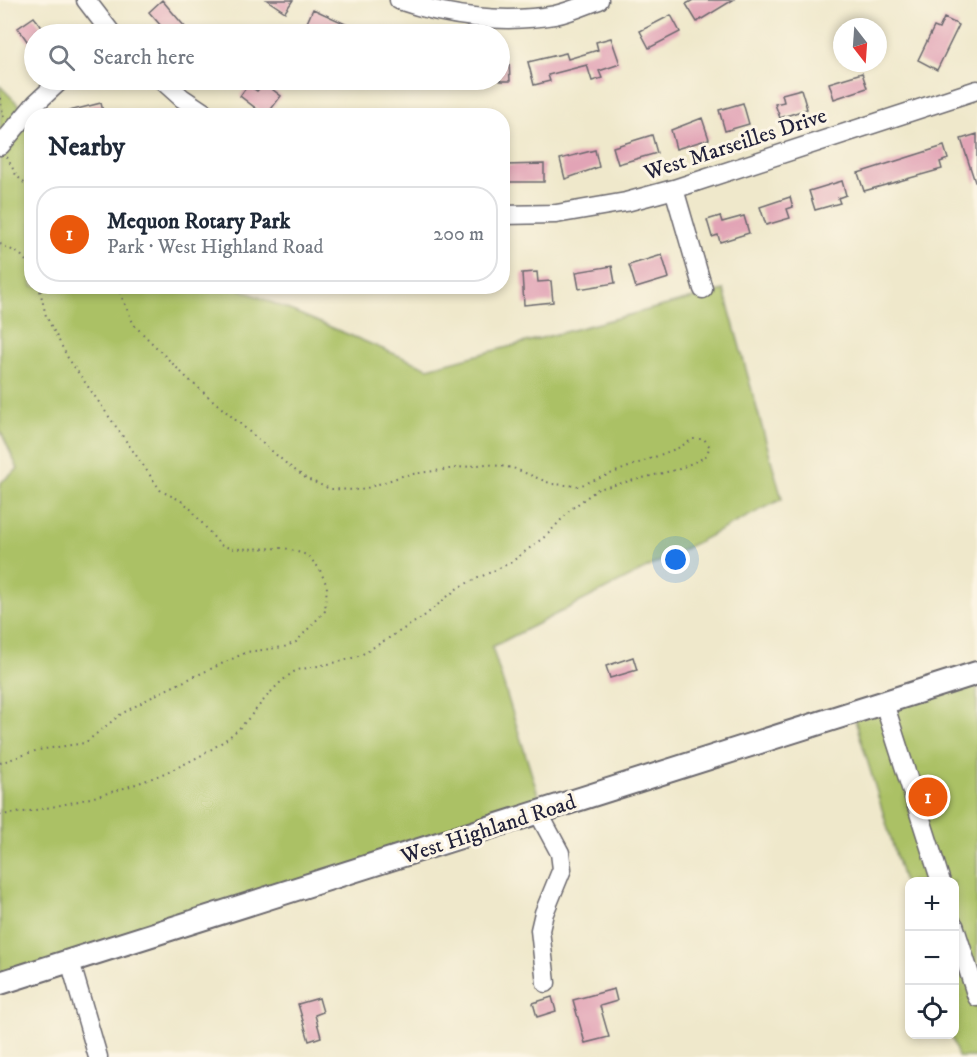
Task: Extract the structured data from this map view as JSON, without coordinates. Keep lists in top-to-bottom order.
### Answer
{
  "streets": {
    "main road": ["West Highland Road"],
    "street": ["West Marseilles Drive"]
  },
  "north": "bottom",
  "page": {
    "search": "Search here",
    "heading": "Nearby",
    "list": [
      {
        "mark": "1",
        "name": "Mequon Rotary Park",
        "note": "Park · West Highland Road",
        "value": "200 m"
      }
    ],
    "pins": "1",
    "map_buttons": ["+", "−"]
  }
}
